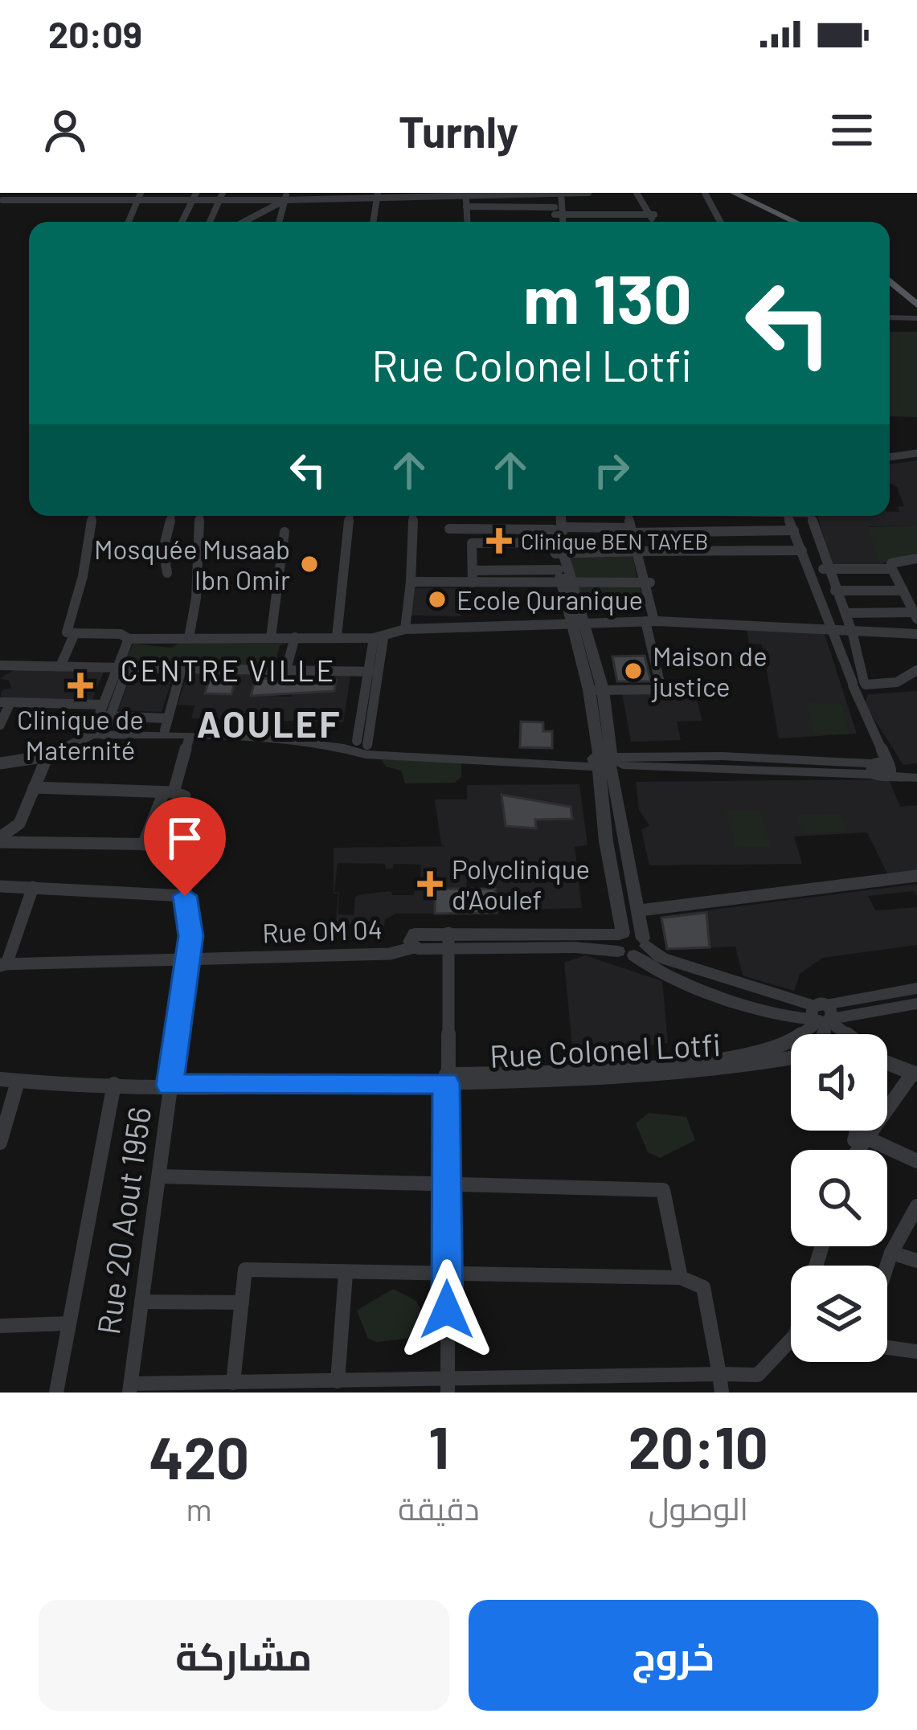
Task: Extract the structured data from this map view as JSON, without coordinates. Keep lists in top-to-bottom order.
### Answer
{
  "streets": {
    "street": ["Rue OM 04", "Rue Colonel Lotfi", "Rue 20 Aout 1956"]
  },
  "crossings": [
    ["Rue OM 04", "Rue 20 Aout 1956"],
    ["Rue Colonel Lotfi", "Rue 20 Aout 1956"]
  ],
  "districts": ["CENTRE VILLE", "AOULEF"],
  "places": {
    "health": ["Clinique BEN TAYEB", "Clinique de Maternité", "Polyclinique d'Aoulef"],
    "other": ["Mosquée Musaab Ibn Omir", "Ecole Quranique", "Maison de justice"]
  },
  "page": {
    "status": "20:09",
    "header": "Turnly",
    "turn": ["130 m", "Rue Colonel Lotfi"],
    "eta": [
      "20:10",
      "الوصول",
      "1",
      "دقيقة",
      "420",
      "m"
    ],
    "buttons": ["خروج", "مشاركة"]
  }
}
